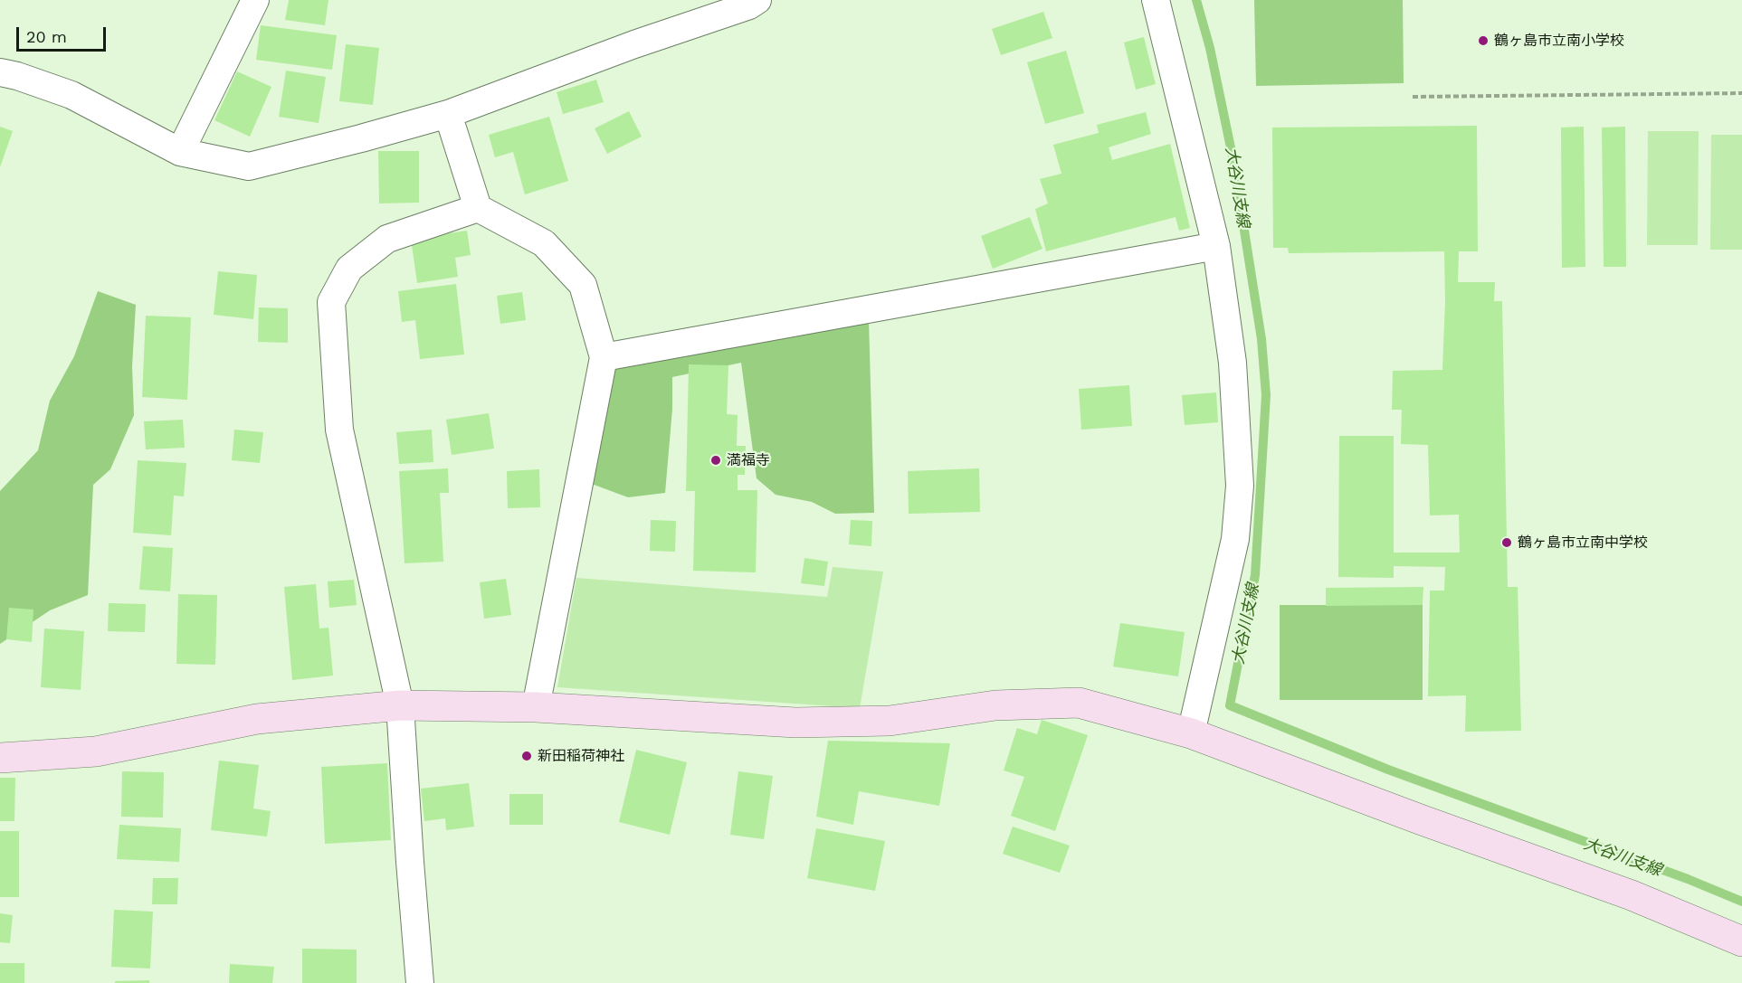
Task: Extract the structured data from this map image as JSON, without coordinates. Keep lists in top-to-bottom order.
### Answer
{
  "water": ["大谷川支線"],
  "places": [
    "鶴ヶ島市立南小学校",
    "満福寺",
    "鶴ヶ島市立南中学校",
    "新田稲荷神社"
  ],
  "scale_bar": "20 m"
}
